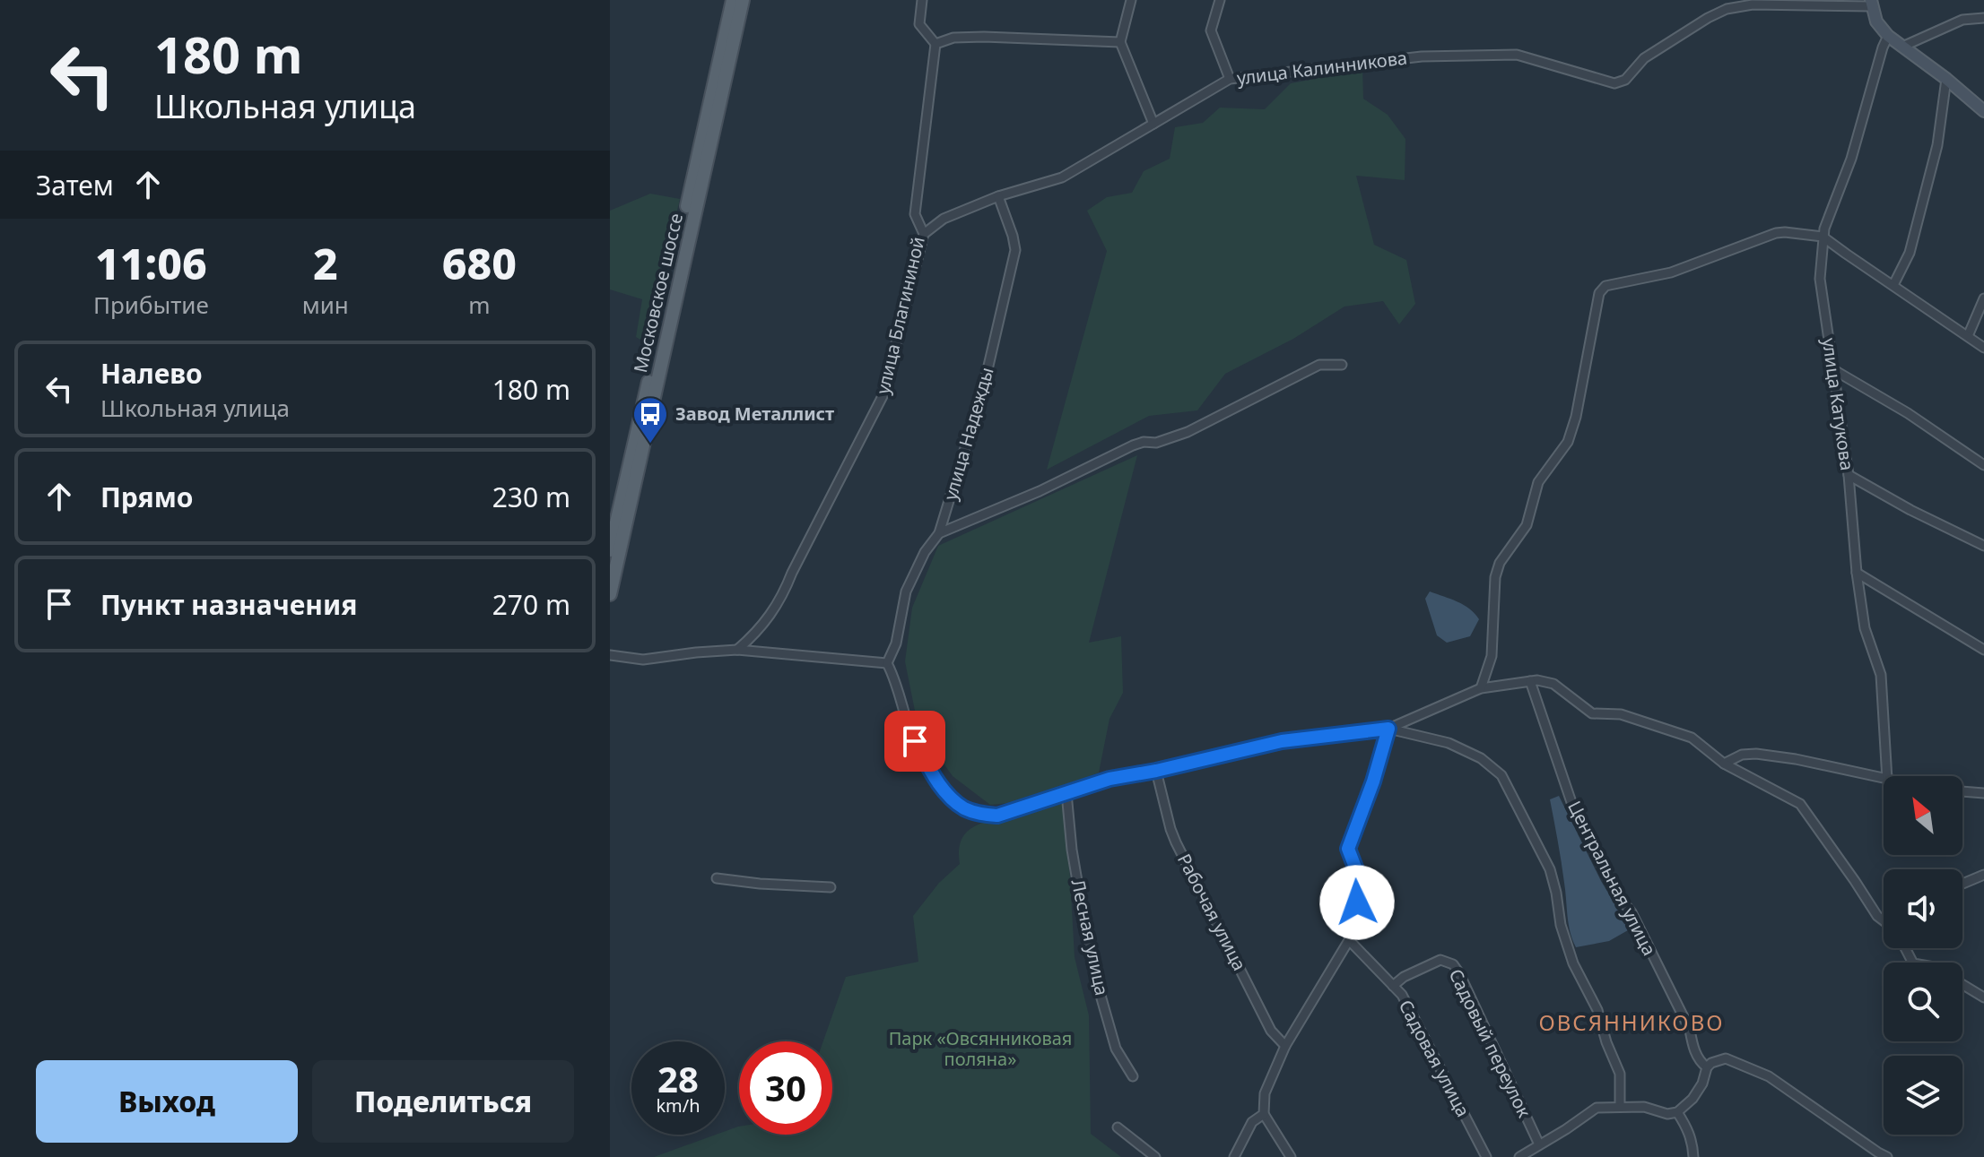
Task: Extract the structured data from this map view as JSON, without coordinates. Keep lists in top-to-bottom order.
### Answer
{
  "streets": {
    "main road": ["Московское шоссе"],
    "street": [
      "улица Калинникова",
      "улица Благининой",
      "улица Катукова",
      "улица Надежды",
      "Центральная улица",
      "Рабочая улица",
      "Лесная улица",
      "Садовый переулок",
      "Садовая улица"
    ]
  },
  "crossings": [
    ["улица Калинникова", "улица Благининой"],
    ["улица Калинникова", "улица Надежды"],
    ["Садовый переулок", "Садовая улица"]
  ],
  "districts": ["ОВСЯННИКОВО"],
  "parks": ["Парк «Овсянниковая поляна»"],
  "places": {
    "bus stop": ["Завод Металлист"]
  },
  "north": "top left",
  "page": {
    "turn": ["180 m", "Школьная улица"],
    "then": "Затем",
    "eta": [
      "11:06",
      "Прибытие",
      "2",
      "мин",
      "680",
      "m"
    ],
    "list": [
      {
        "name": "Налево",
        "note": "Школьная улица",
        "value": "180 m"
      },
      {
        "name": "Прямо",
        "value": "230 m"
      },
      {
        "name": "Пункт назначения",
        "value": "270 m"
      }
    ],
    "speed": "28 km/h",
    "limit": "30",
    "buttons": ["Выход", "Поделиться"]
  }
}
